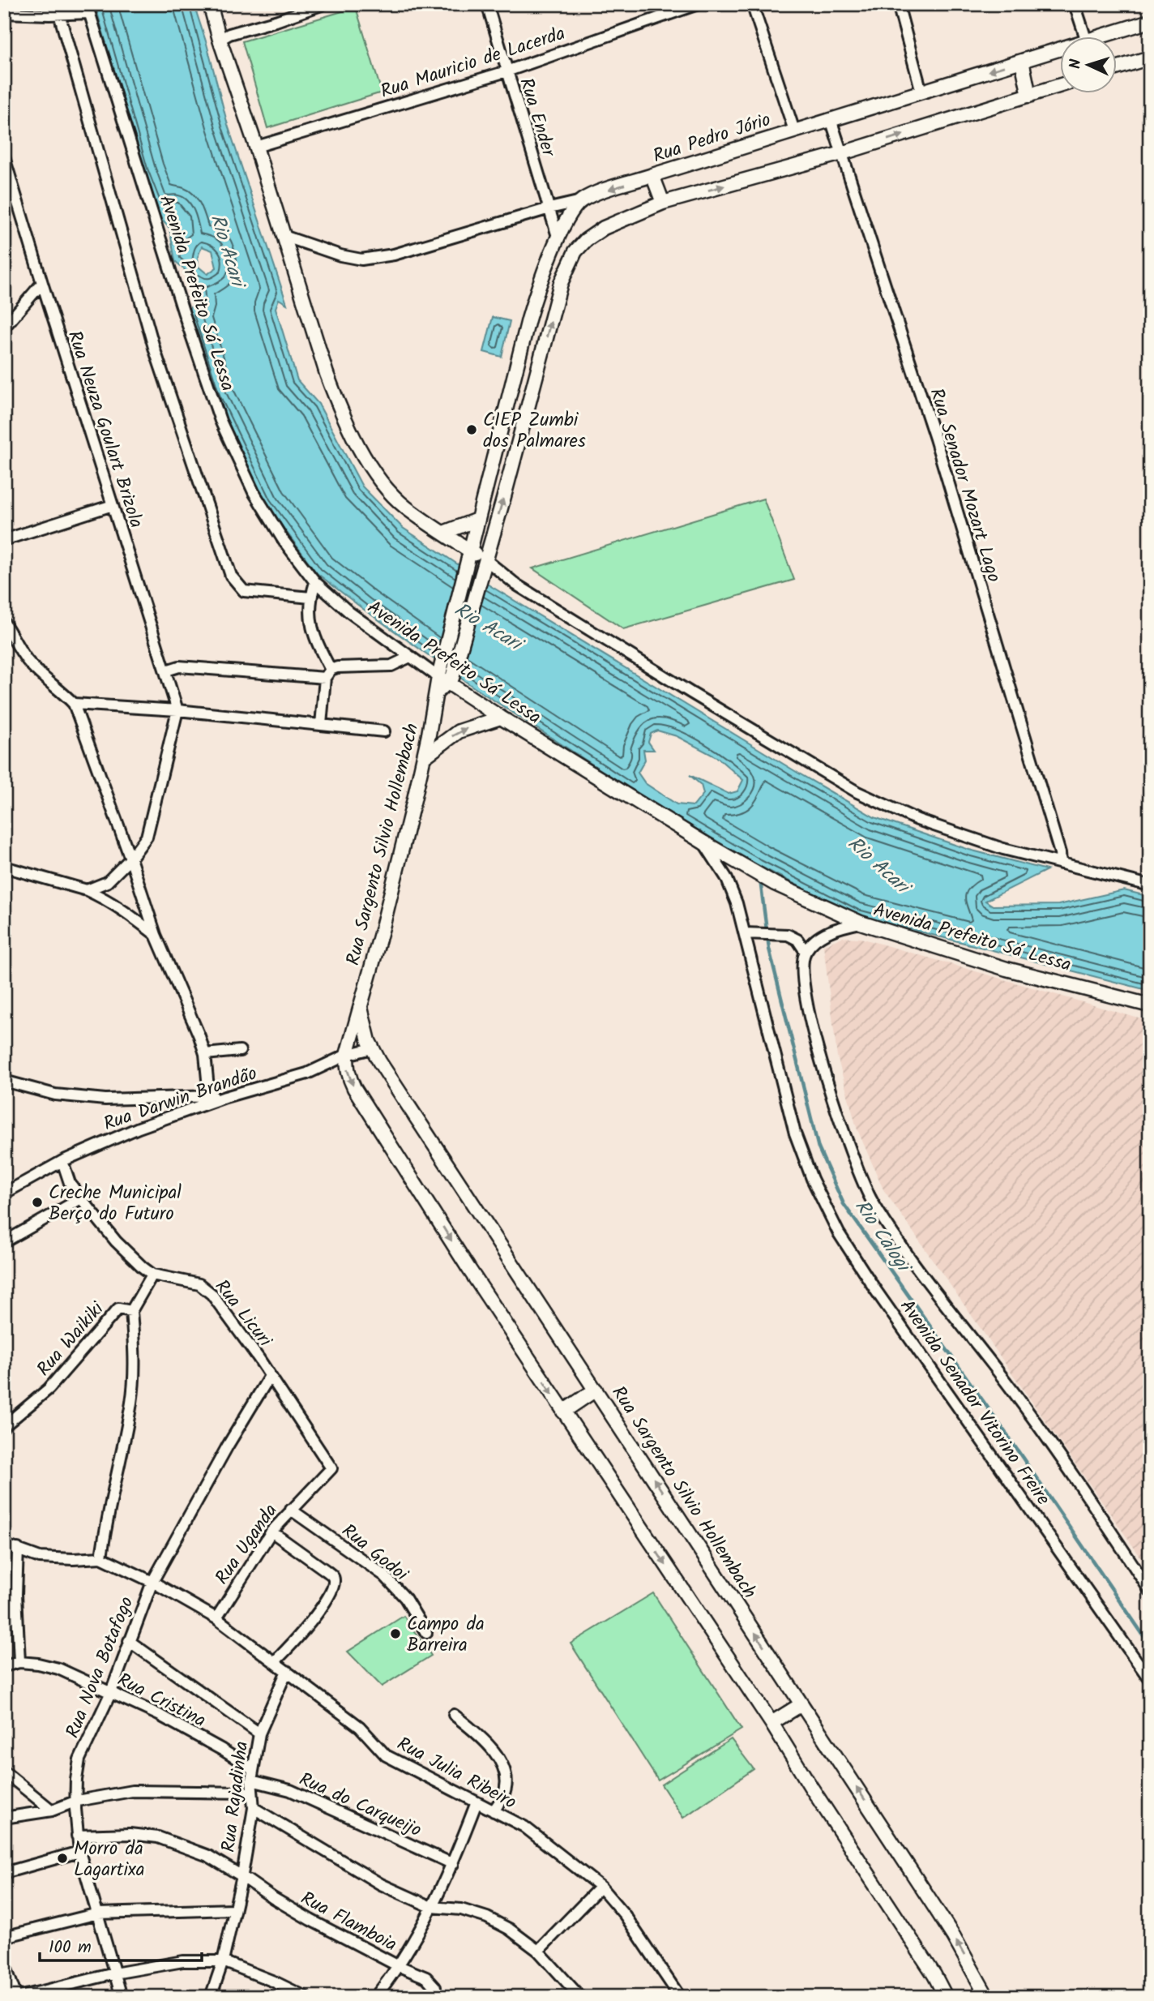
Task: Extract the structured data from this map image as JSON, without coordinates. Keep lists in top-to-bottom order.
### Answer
{
  "streets": {
    "main road": ["Rua Pedro Jório", "Avenida Prefeito Sá Lessa", "Rua Sargento Silvio Hollembach"],
    "street": [
      "Rua Mauricio de Lacerda",
      "Rua Ender",
      "Rua Neuza Goulart Brizola",
      "Rua Senador Mozart Lago",
      "Rua Darwin Brandão",
      "Rua Licuri",
      "Rua Waikiki",
      "Avenida Senador Vitorino Freire",
      "Rua Uganda",
      "Rua Godoi",
      "Rua Nova Botafogo",
      "Rua Cristina",
      "Rua Julia Ribeiro",
      "Rua Rajadinha",
      "Rua do Carqueijo",
      "Rua Flamboia"
    ]
  },
  "crossings": [
    ["Rua Mauricio de Lacerda", "Rua Ender"],
    ["Rua Ender", "Rua Pedro Jório"],
    ["Rua Ender", "Rua Sargento Silvio Hollembach"],
    ["Rua Pedro Jório", "Rua Senador Mozart Lago"],
    ["Rua Pedro Jório", "Rua Sargento Silvio Hollembach"],
    ["Avenida Prefeito Sá Lessa", "Rua Sargento Silvio Hollembach"],
    ["Avenida Prefeito Sá Lessa", "Avenida Senador Vitorino Freire"],
    ["Rua Sargento Silvio Hollembach", "Rua Darwin Brandão"],
    ["Rua Darwin Brandão", "Rua Licuri"],
    ["Rua Licuri", "Rua Waikiki"],
    ["Rua Licuri", "Rua Uganda"],
    ["Rua Licuri", "Rua Nova Botafogo"],
    ["Rua Uganda", "Rua Godoi"],
    ["Rua Uganda", "Rua Julia Ribeiro"],
    ["Rua Nova Botafogo", "Rua Cristina"],
    ["Rua Nova Botafogo", "Rua Julia Ribeiro"],
    ["Rua Nova Botafogo", "Rua Flamboia"],
    ["Rua Cristina", "Rua Rajadinha"],
    ["Rua Julia Ribeiro", "Rua Rajadinha"],
    ["Rua Rajadinha", "Rua do Carqueijo"],
    ["Rua Rajadinha", "Rua Flamboia"]
  ],
  "water": ["Rio Acari", "Rio Calogi"],
  "places": [
    "CIEP Zumbi dos Palmares",
    "Creche Municipal Berço do Futuro",
    "Campo da Barreira",
    "Morro da Lagartixa"
  ],
  "scale_bar": "100 m",
  "north": "left"
}
